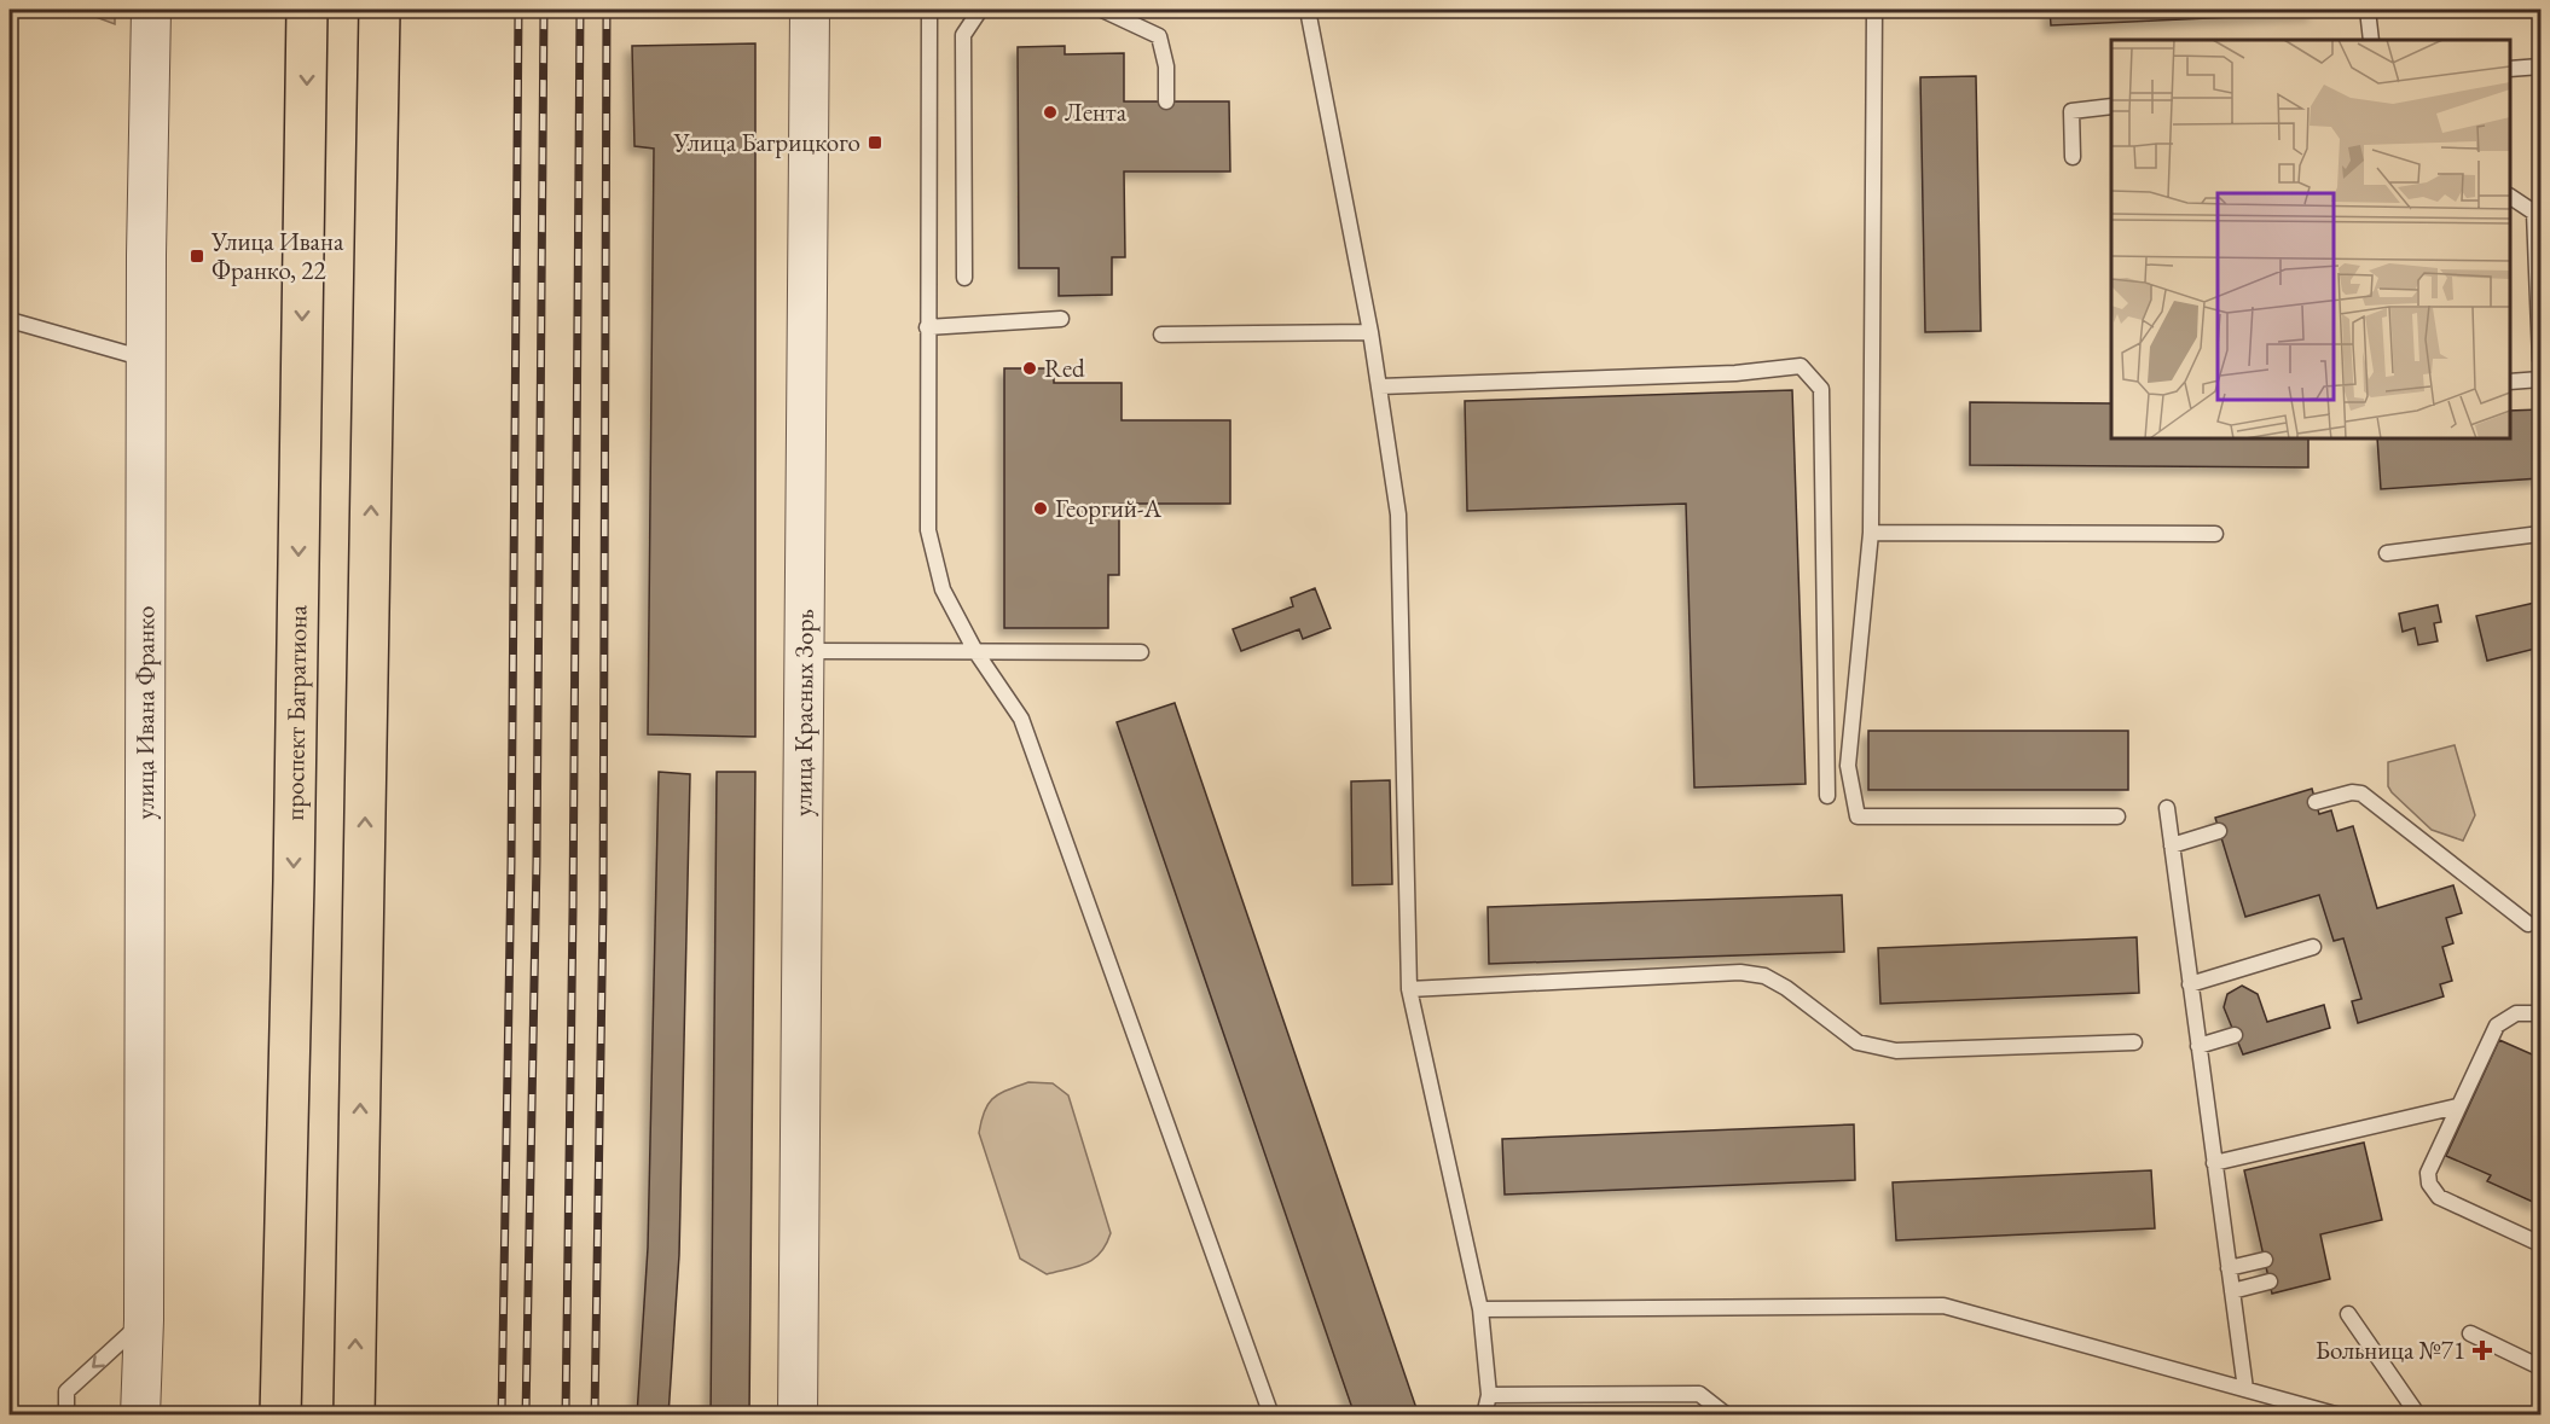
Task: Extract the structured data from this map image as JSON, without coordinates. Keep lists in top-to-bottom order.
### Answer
{
  "streets": {
    "main road": ["проспект Багратиона"],
    "street": ["улица Красных Зорь", "улица Ивана Франко"]
  },
  "places": {
    "other": ["Лента", "Red", "Георгий-А"],
    "transit": ["Улица Багрицкого", "Улица Ивана Франко, 22"],
    "health": ["Больница №71"]
  }
}
